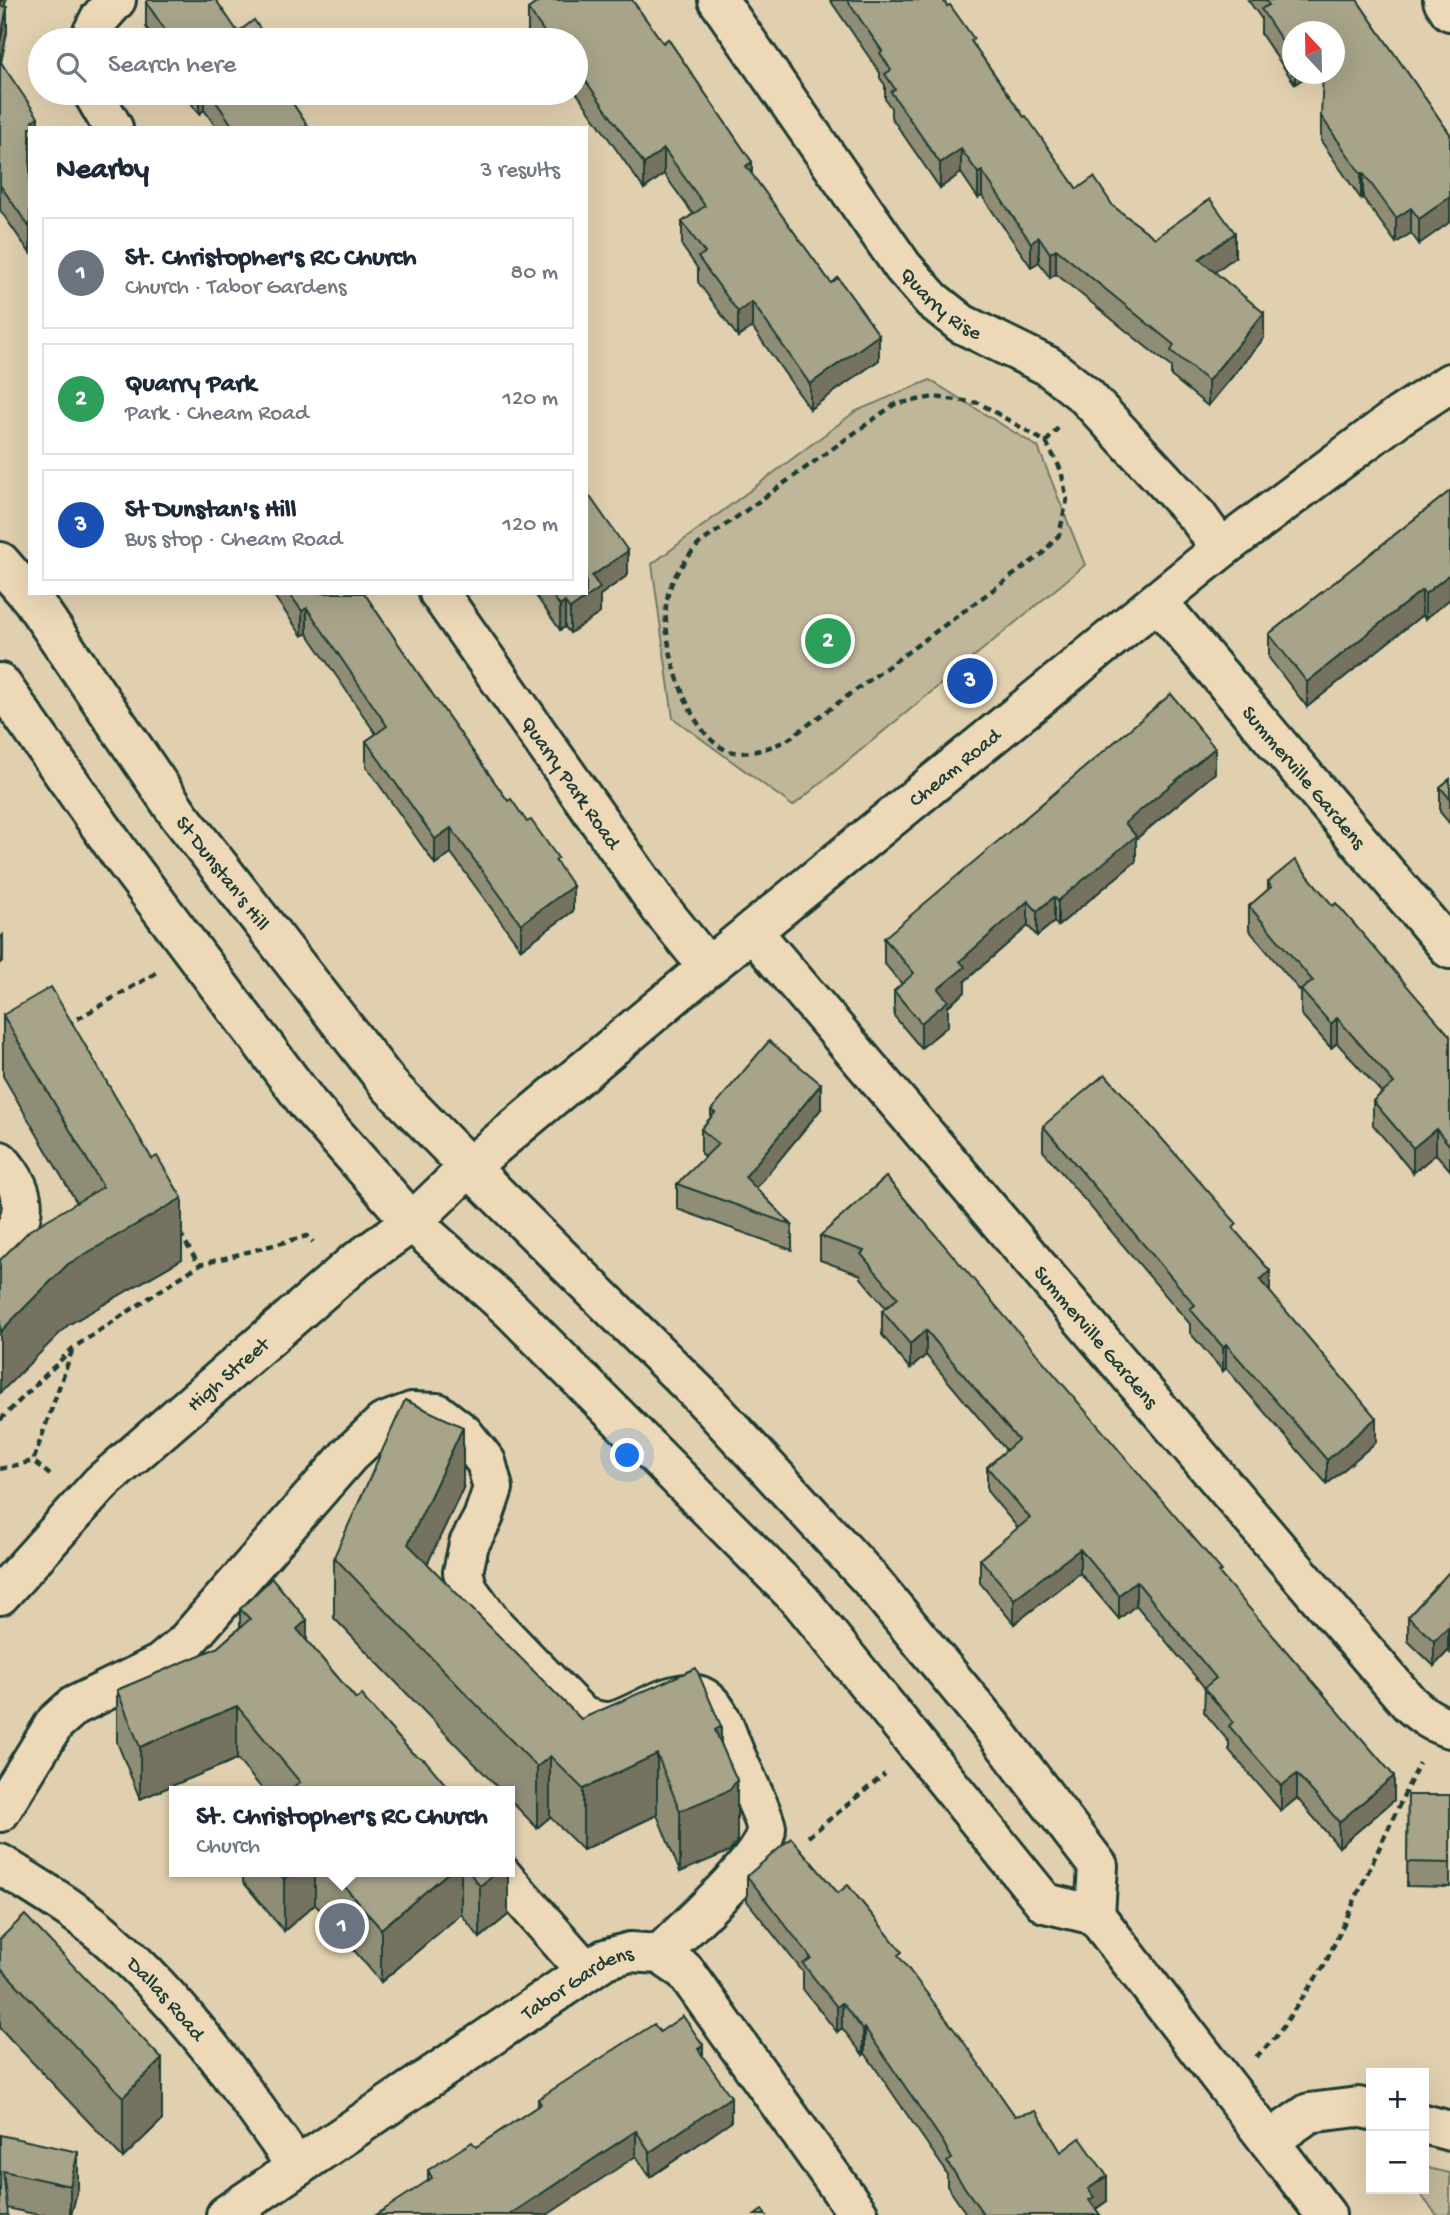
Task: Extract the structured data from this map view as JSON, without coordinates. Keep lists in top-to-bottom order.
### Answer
{
  "streets": {
    "main road": [
      "Quarry Rise",
      "Cheam Road",
      "Summerville Gardens",
      "Quarry Park Road",
      "St Dunstan's Hill",
      "High Street",
      "Tabor Gardens",
      "Dallas Road"
    ]
  },
  "crossings": [
    ["Quarry Rise", "Cheam Road"],
    ["Cheam Road", "Summerville Gardens"],
    ["Cheam Road", "Quarry Park Road"],
    ["Cheam Road", "St Dunstan's Hill"],
    ["Cheam Road", "High Street"],
    ["St Dunstan's Hill", "High Street"],
    ["Tabor Gardens", "Dallas Road"]
  ],
  "north": "top",
  "page": {
    "search": "Search here",
    "heading": ["Nearby", "3 results"],
    "list": [
      {
        "mark": "1",
        "name": "St. Christopher's RC Church",
        "note": "Church · Tabor Gardens",
        "value": "80 m"
      },
      {
        "mark": "2",
        "name": "Quarry Park",
        "note": "Park · Cheam Road",
        "value": "120 m"
      },
      {
        "mark": "3",
        "name": "St Dunstan's Hill",
        "note": "Bus stop · Cheam Road",
        "value": "120 m"
      }
    ],
    "pins": ["2", "3", "1"],
    "popup": ["St. Christopher's RC Church", "Church"],
    "map_buttons": ["+", "−"]
  }
}
